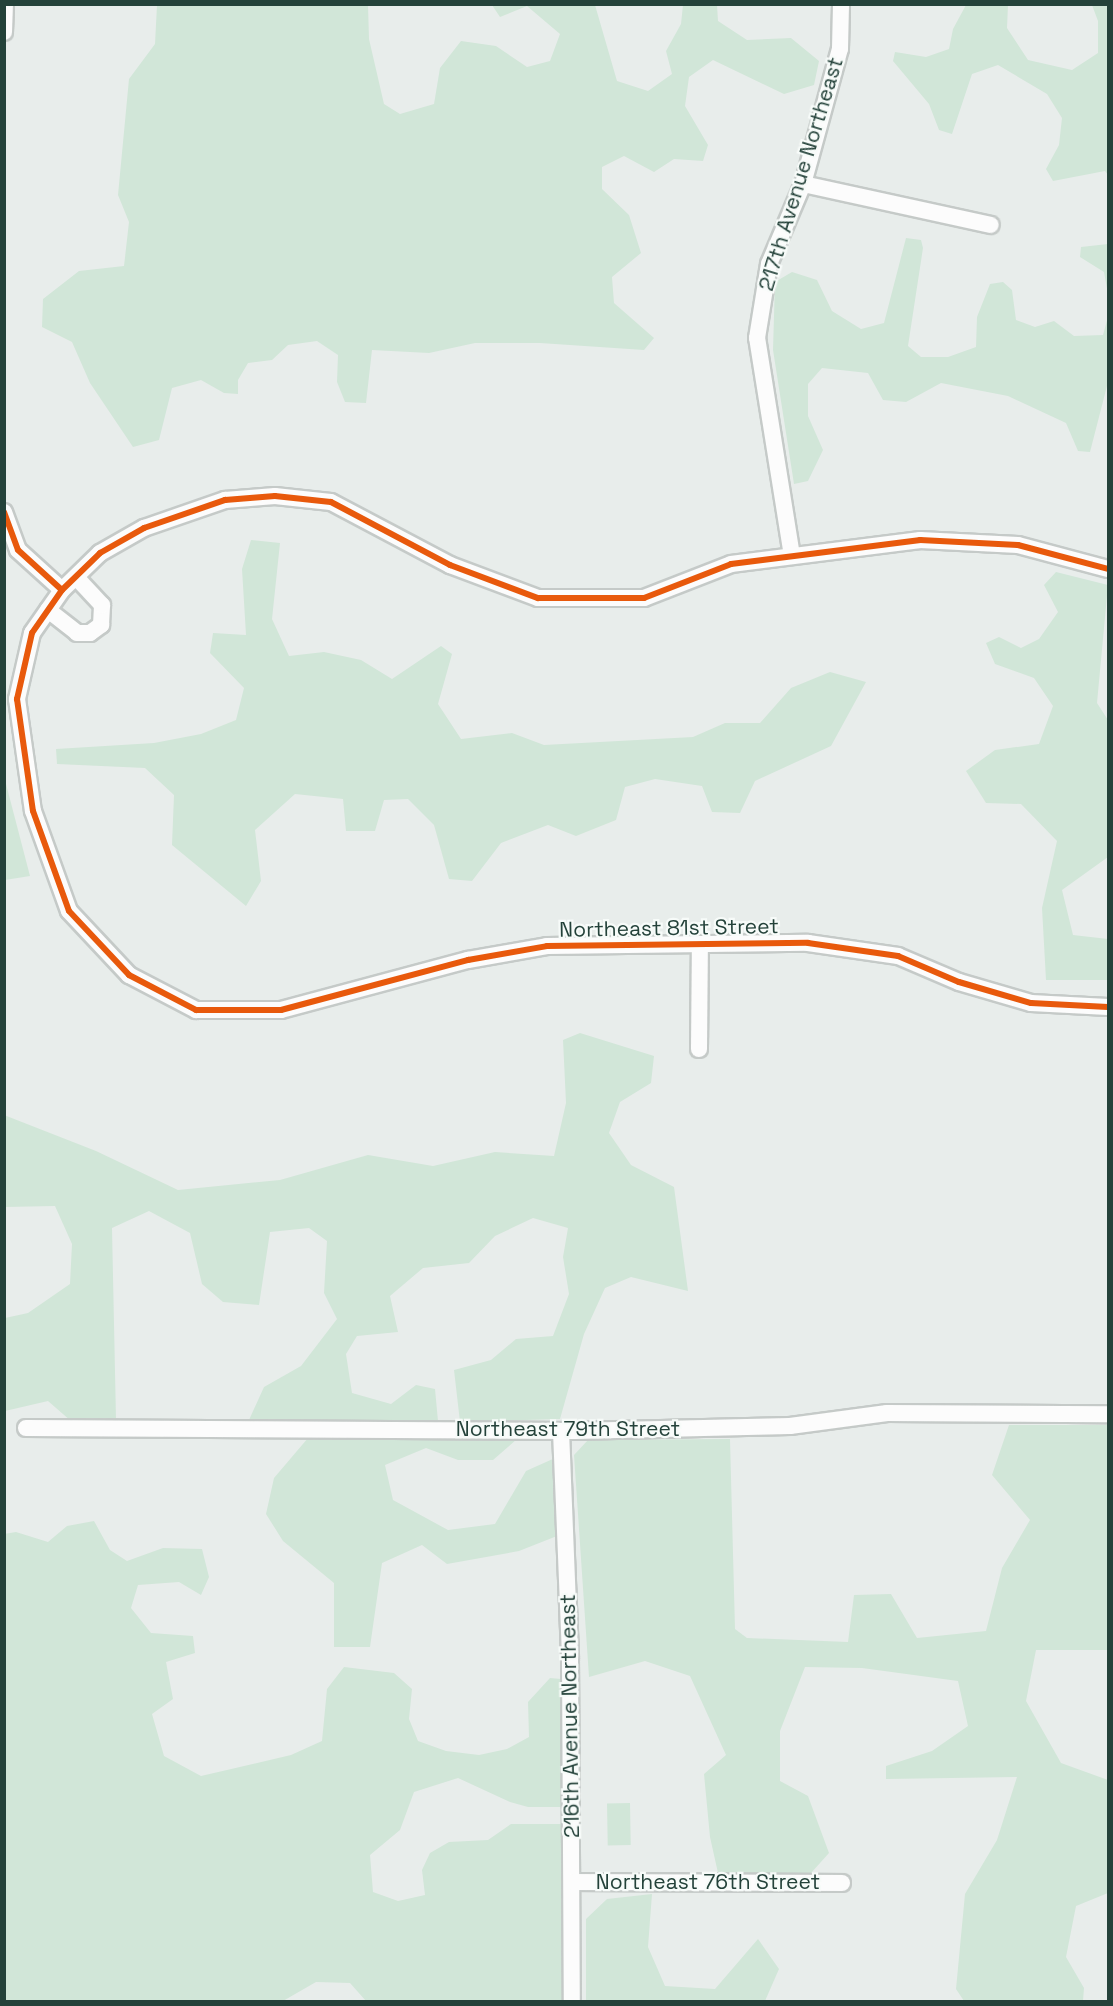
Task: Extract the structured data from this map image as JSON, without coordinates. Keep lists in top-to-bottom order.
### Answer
{
  "streets": {
    "street": [
      "217th Avenue Northeast",
      "Northeast 81st Street",
      "Northeast 79th Street",
      "216th Avenue Northeast",
      "Northeast 76th Street"
    ]
  },
  "crossings": [
    ["217th Avenue Northeast", "Northeast 81st Street"],
    ["Northeast 79th Street", "216th Avenue Northeast"],
    ["216th Avenue Northeast", "Northeast 76th Street"]
  ]
}
